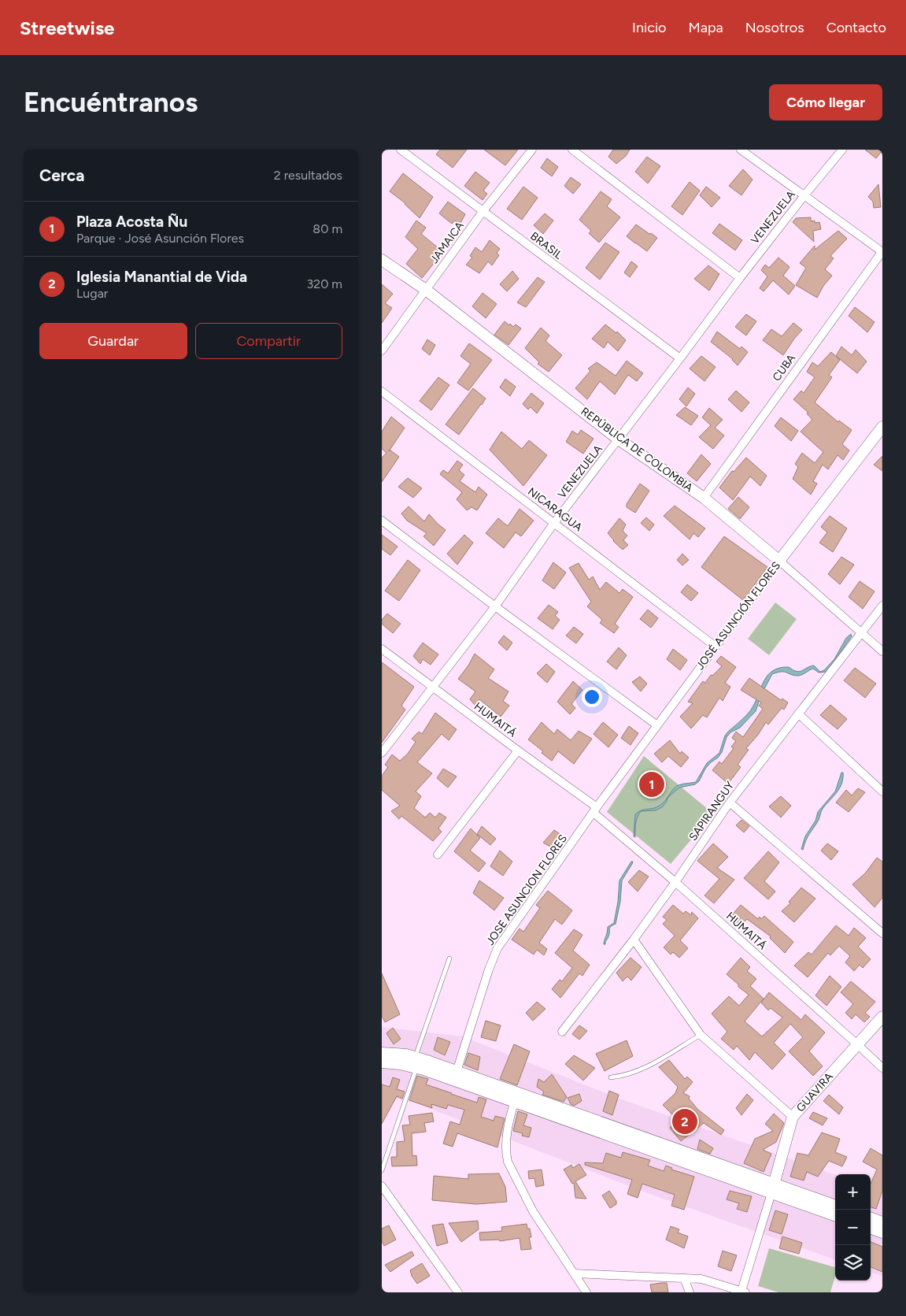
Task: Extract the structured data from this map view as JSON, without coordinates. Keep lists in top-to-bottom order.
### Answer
{
  "streets": {
    "street": [
      "VENEZUELA",
      "JAMAICA",
      "BRASIL",
      "CUBA",
      "REPÚBLICA DE COLOMBIA",
      "NICARAGUA",
      "JOSÉ ASUNCIÓN FLORES",
      "HUMAITÁ",
      "SAPIRANGUY",
      "JOSE ASUNCION FLORES",
      "GUAVIRA"
    ]
  },
  "crossings": [
    ["VENEZUELA", "BRASIL"],
    ["VENEZUELA", "REPÚBLICA DE COLOMBIA"],
    ["VENEZUELA", "NICARAGUA"],
    ["VENEZUELA", "HUMAITÁ"],
    ["JAMAICA", "BRASIL"],
    ["JAMAICA", "REPÚBLICA DE COLOMBIA"],
    ["CUBA", "REPÚBLICA DE COLOMBIA"],
    ["REPÚBLICA DE COLOMBIA", "JOSÉ ASUNCIÓN FLORES"],
    ["REPÚBLICA DE COLOMBIA", "SAPIRANGUY"],
    ["NICARAGUA", "JOSÉ ASUNCIÓN FLORES"],
    ["JOSÉ ASUNCIÓN FLORES", "HUMAITÁ"],
    ["JOSÉ ASUNCIÓN FLORES", "JOSE ASUNCION FLORES"],
    ["HUMAITÁ", "SAPIRANGUY"],
    ["HUMAITÁ", "JOSE ASUNCION FLORES"],
    ["HUMAITÁ", "GUAVIRA"]
  ],
  "page": {
    "header": "Streetwise",
    "nav": [
      "Inicio",
      "Mapa",
      "Nosotros",
      "Contacto"
    ],
    "buttons": [
      "Cómo llegar",
      ["Guardar", "Compartir"]
    ],
    "title": "Encuéntranos",
    "heading": ["Cerca", "2 resultados"],
    "list": [
      {
        "mark": "1",
        "name": "Plaza Acosta Ñu",
        "note": "Parque · José Asunción Flores",
        "value": "80 m"
      },
      {
        "mark": "2",
        "name": "Iglesia Manantial de Vida",
        "note": "Lugar",
        "value": "320 m"
      }
    ],
    "pins": ["1", "2"],
    "map_buttons": ["+", "−"]
  }
}
